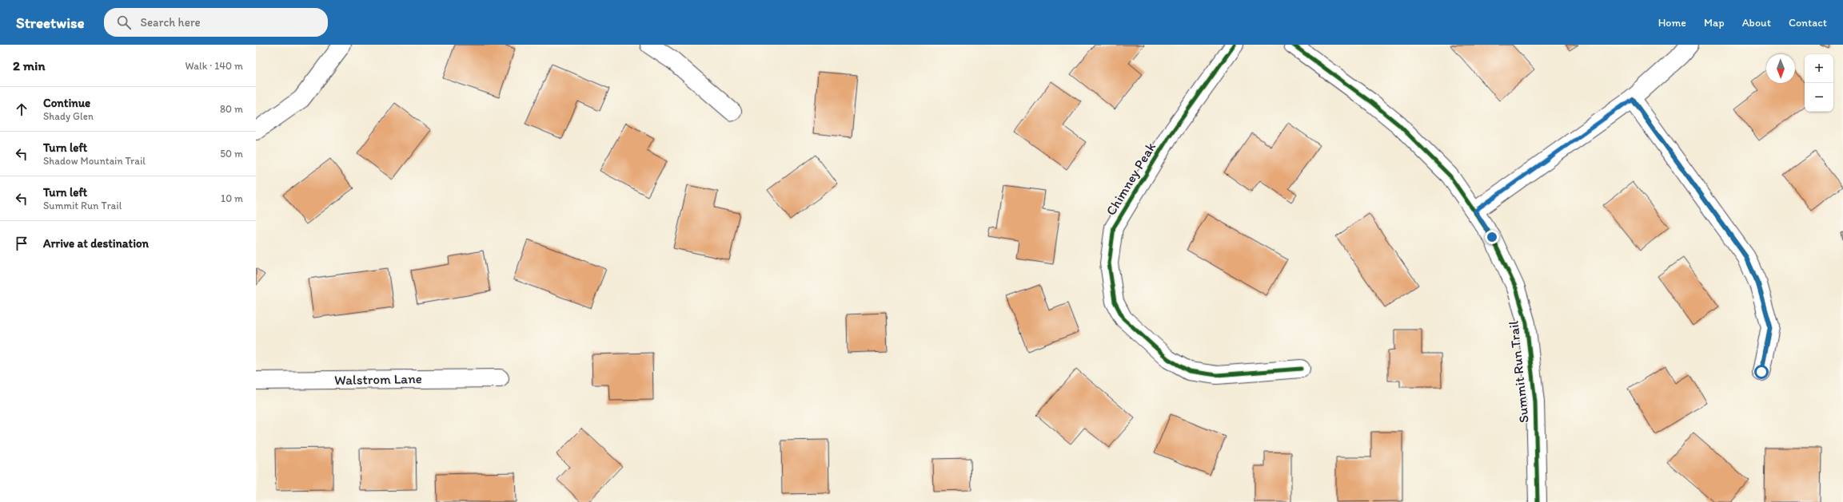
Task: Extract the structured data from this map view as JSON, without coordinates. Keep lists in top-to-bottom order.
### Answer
{
  "streets": {
    "street": ["Chimney Peak", "Summit Run Trail", "Walstrom Lane"]
  },
  "north": "bottom",
  "page": {
    "header": "Streetwise",
    "search": "Search here",
    "nav": [
      "Home",
      "Map",
      "About",
      "Contact"
    ],
    "heading": ["2 min", "Walk · 140 m"],
    "map_buttons": ["+", "−"],
    "list": [
      ["Continue", "Shady Glen", "80 m"],
      ["Turn left", "Shadow Mountain Trail", "50 m"],
      ["Turn left", "Summit Run Trail", "10 m"],
      "Arrive at destination"
    ]
  }
}
